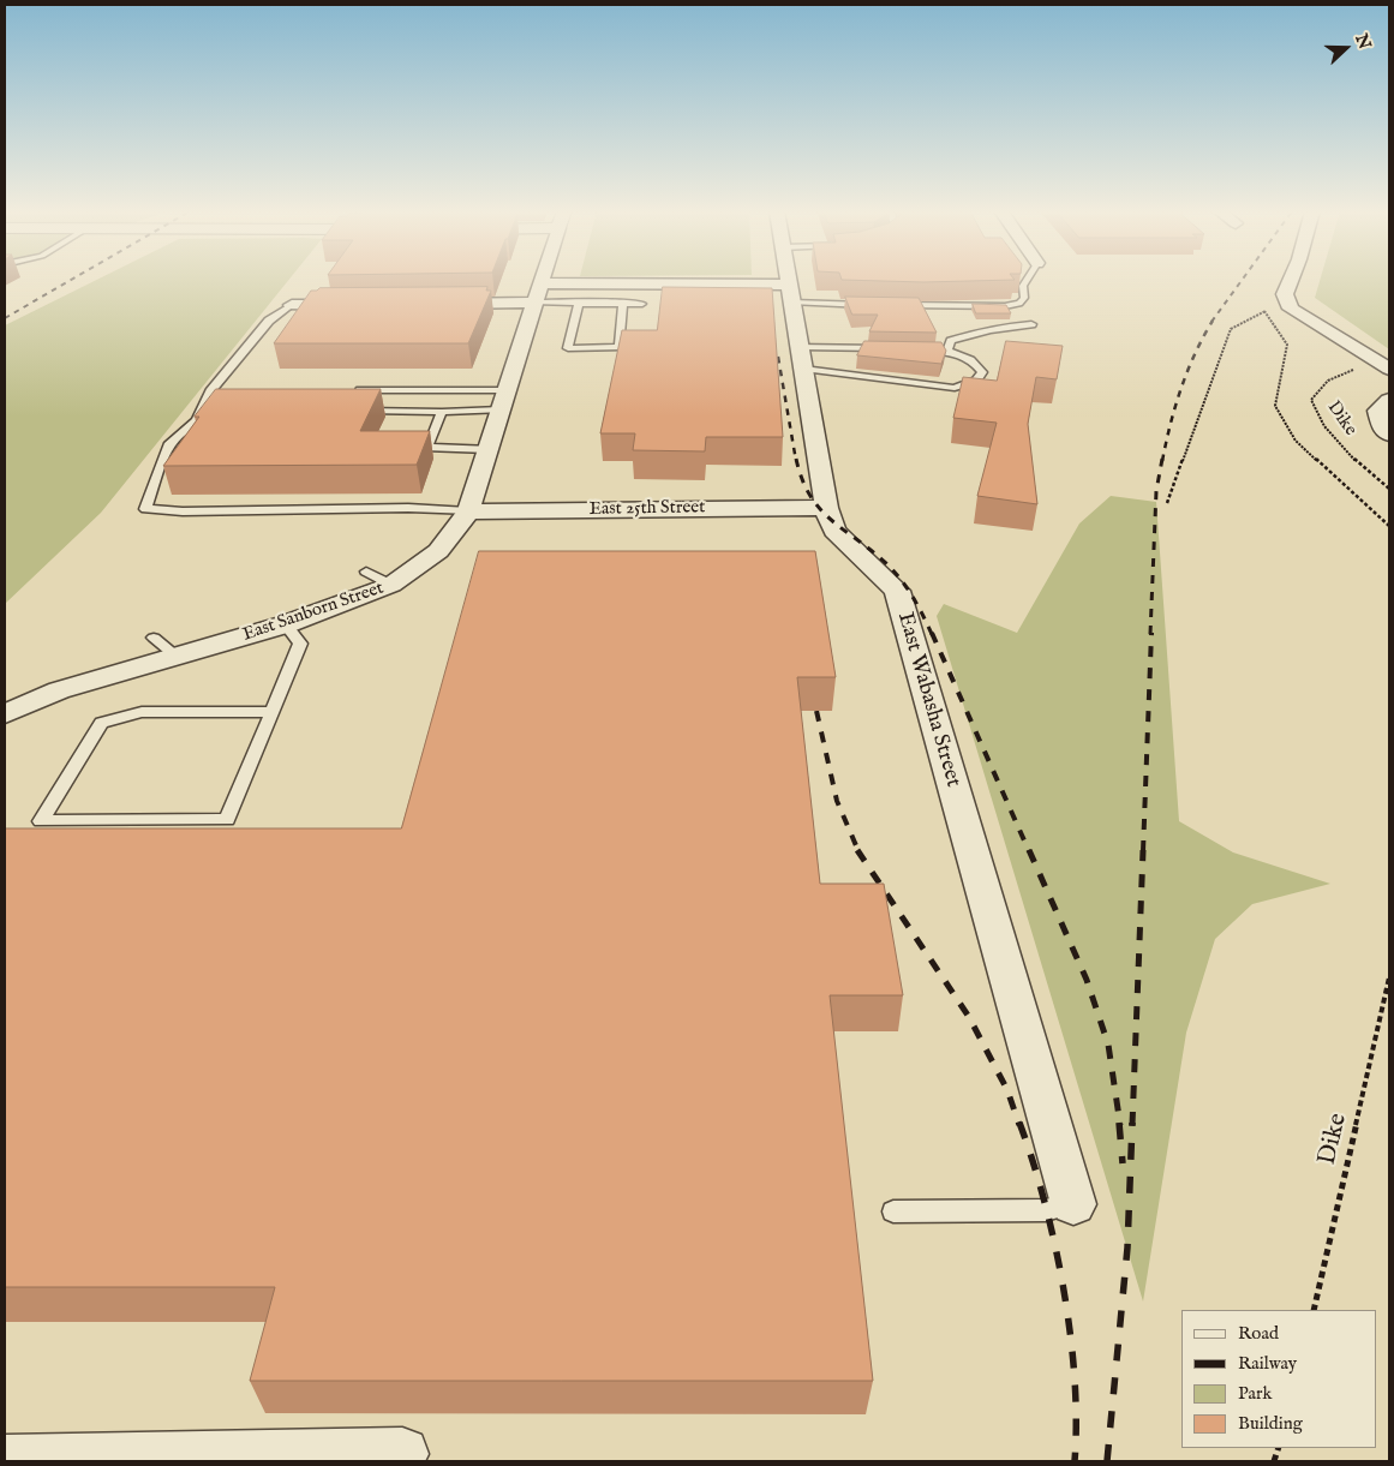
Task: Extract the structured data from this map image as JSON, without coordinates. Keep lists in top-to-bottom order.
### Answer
{
  "streets": {
    "street": ["East 25th Street", "East Sanborn Street", "East Wabasha Street"],
    "path": ["Dike"]
  },
  "crossings": [
    ["East 25th Street", "East Sanborn Street"],
    ["East 25th Street", "East Wabasha Street"]
  ],
  "legend": [
    "Road",
    "Railway",
    "Park",
    "Building"
  ],
  "north": "right"
}
